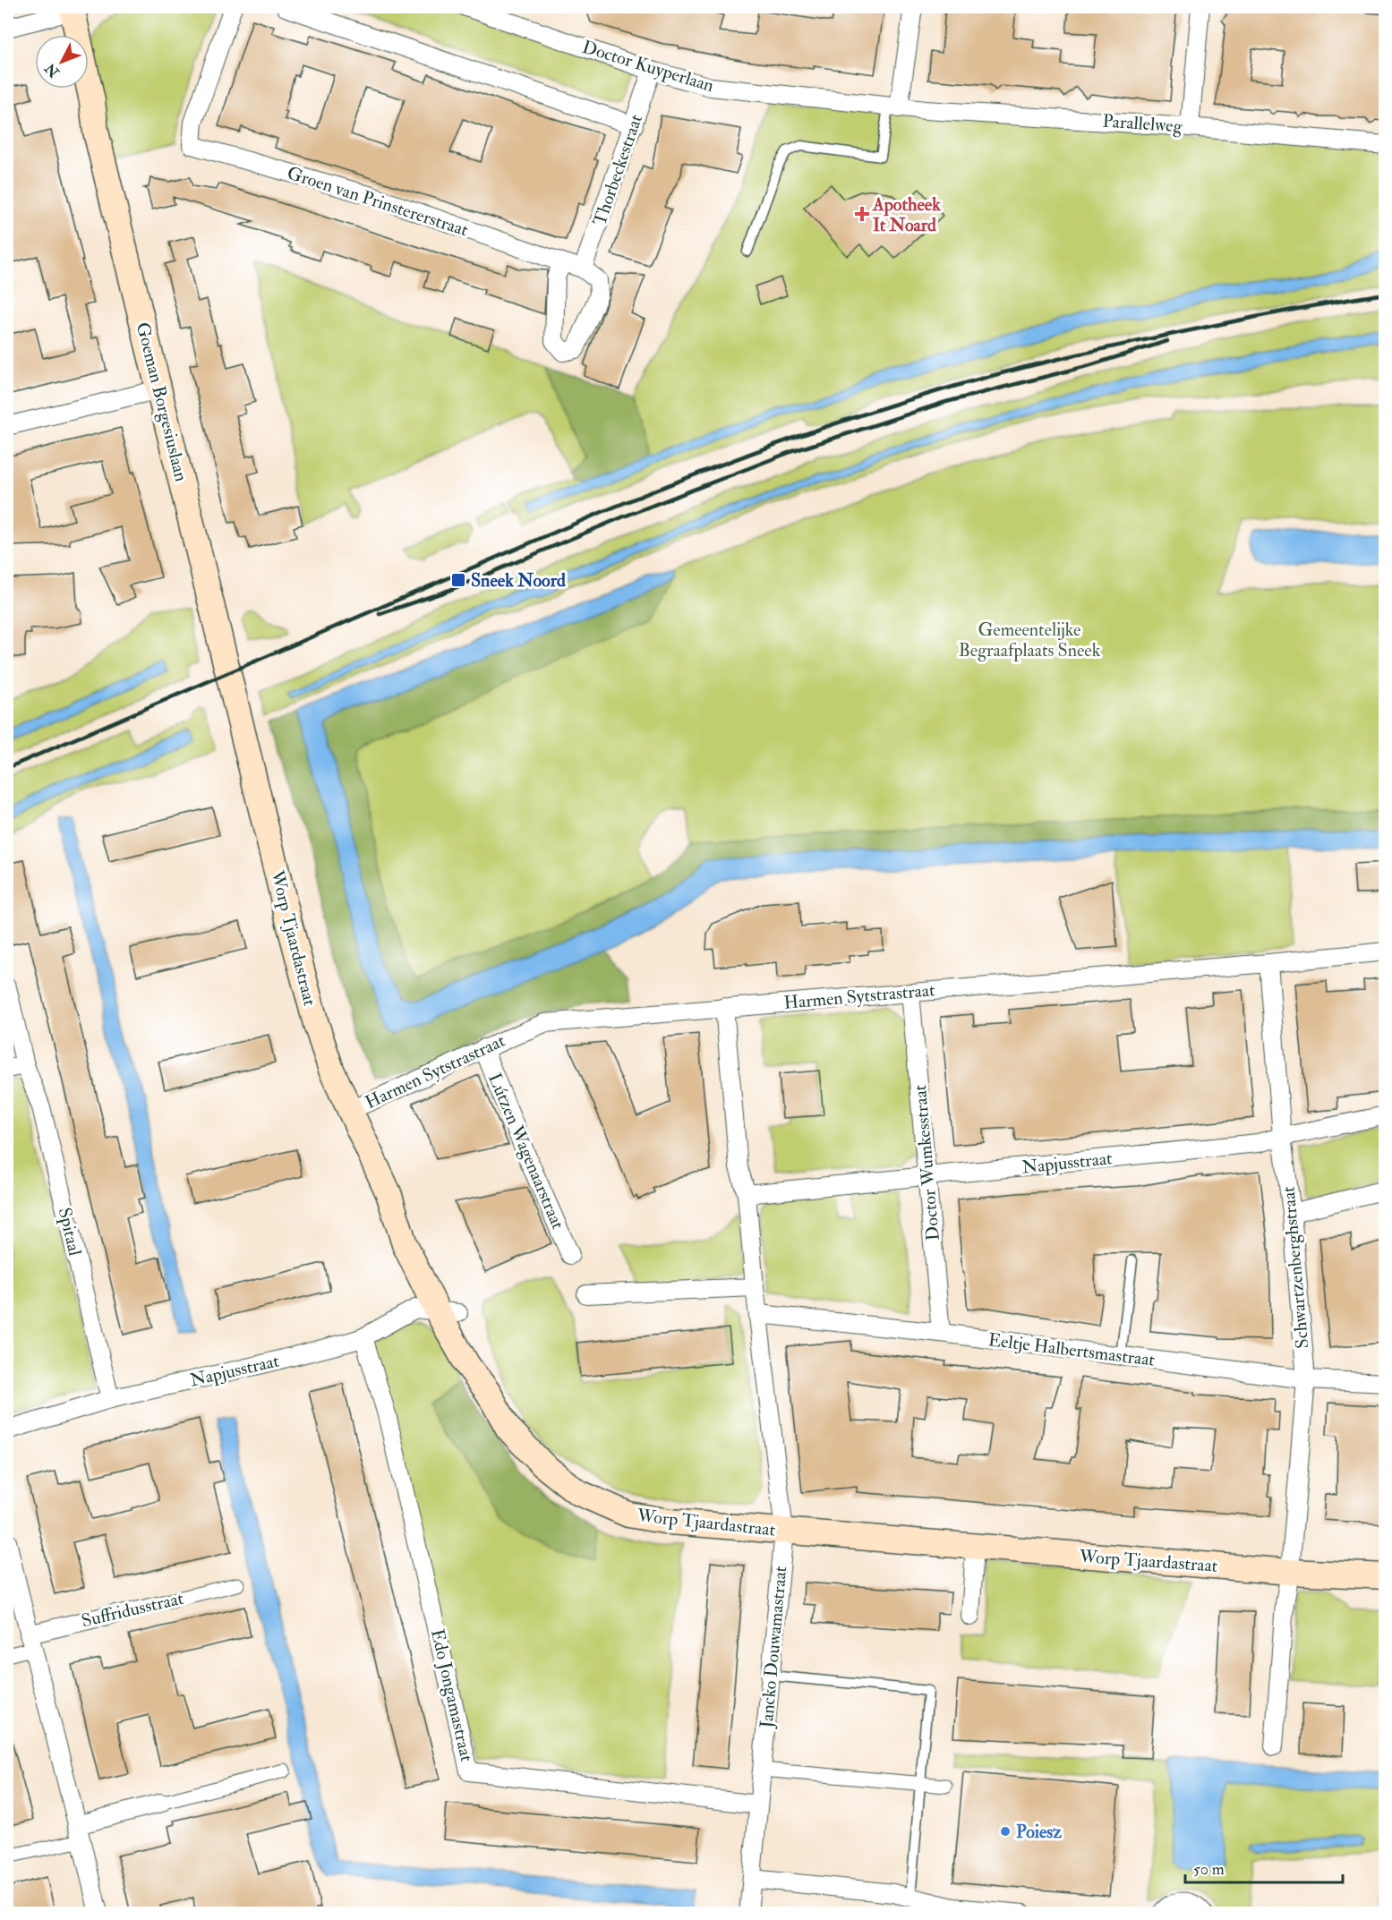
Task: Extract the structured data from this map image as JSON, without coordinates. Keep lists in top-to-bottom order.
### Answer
{
  "streets": {
    "main road": ["Goeman Borgesiuslaan", "Worp Tjaardastraat"],
    "street": [
      "Doctor Kuyperlaan",
      "Parallelweg",
      "Thorbeckestraat",
      "Groen van Prinstererstraat",
      "Harmen Sytstrastraat",
      "Lútzen Wagenaarstraat",
      "Doctor Wumkesstraat",
      "Napjusstraat",
      "Spitaal",
      "Schwartzenberghstraat",
      "Eeltje Halbertsmastraat",
      "Suffridusstraat",
      "Jancko Douwamastraat",
      "Edo Jongamastraat"
    ]
  },
  "crossings": [
    ["Doctor Kuyperlaan", "Parallelweg"],
    ["Doctor Kuyperlaan", "Thorbeckestraat"],
    ["Goeman Borgesiuslaan", "Worp Tjaardastraat"],
    ["Worp Tjaardastraat", "Harmen Sytstrastraat"],
    ["Worp Tjaardastraat", "Napjusstraat"],
    ["Worp Tjaardastraat", "Schwartzenberghstraat"],
    ["Worp Tjaardastraat", "Jancko Douwamastraat"],
    ["Harmen Sytstrastraat", "Lútzen Wagenaarstraat"],
    ["Harmen Sytstrastraat", "Doctor Wumkesstraat"],
    ["Harmen Sytstrastraat", "Schwartzenberghstraat"],
    ["Doctor Wumkesstraat", "Napjusstraat"],
    ["Doctor Wumkesstraat", "Eeltje Halbertsmastraat"],
    ["Napjusstraat", "Spitaal"],
    ["Napjusstraat", "Schwartzenberghstraat"],
    ["Napjusstraat", "Edo Jongamastraat"],
    ["Schwartzenberghstraat", "Eeltje Halbertsmastraat"],
    ["Eeltje Halbertsmastraat", "Jancko Douwamastraat"],
    ["Jancko Douwamastraat", "Edo Jongamastraat"]
  ],
  "parks": ["Gemeentelijke Begraafplaats Sneek"],
  "places": {
    "health": ["Apotheek It Noard"],
    "transit": ["Sneek Noord"],
    "other": ["Poiesz"]
  },
  "scale_bar": "50 m",
  "north": "bottom left"
}
